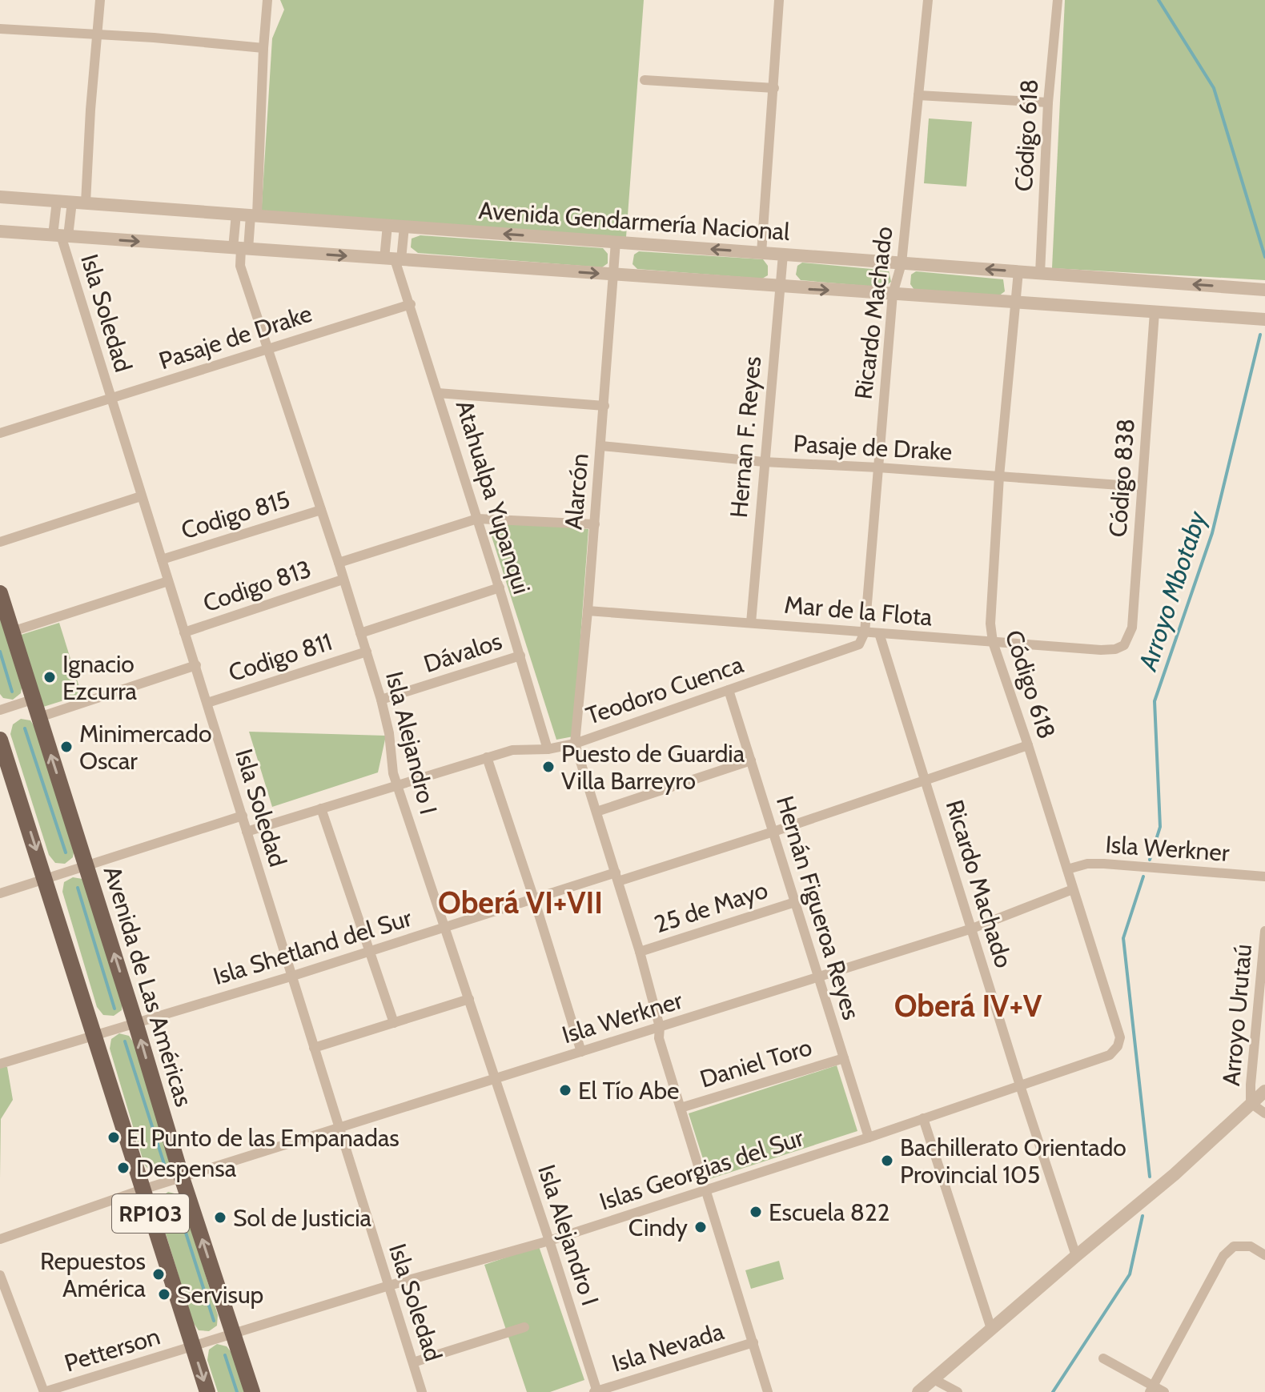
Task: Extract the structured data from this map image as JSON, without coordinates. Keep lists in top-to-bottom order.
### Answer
{
  "streets": {
    "main road": ["Avenida de Las Américas", "RP103"],
    "street": [
      "Código 618",
      "Avenida Gendarmería Nacional",
      "Isla Soledad",
      "Ricardo Machado",
      "Pasaje de Drake",
      "Hernan F. Reyes",
      "Código 838",
      "Alarcón",
      "Atahualpa Yupanqui",
      "Codigo 815",
      "Codigo 813",
      "Mar de la Flota",
      "Dávalos",
      "Codigo 811",
      "Teodoro Cuenca",
      "Isla Alejandro I",
      "Isla Werkner",
      "25 de Mayo",
      "Hernán Figueroa Reyes",
      "Isla Shetland del Sur",
      "Arroyo Urutaú",
      "Daniel Toro",
      "Islas Georgias del Sur",
      "Isla Nevada",
      "Petterson"
    ]
  },
  "crossings": [
    ["Código 618", "Avenida Gendarmería Nacional"],
    ["Código 618", "Pasaje de Drake"],
    ["Código 618", "Mar de la Flota"],
    ["Código 618", "Isla Werkner"],
    ["Código 618", "Isla Shetland del Sur"],
    ["Código 618", "Islas Georgias del Sur"],
    ["Avenida Gendarmería Nacional", "Ricardo Machado"],
    ["Avenida Gendarmería Nacional", "Hernan F. Reyes"],
    ["Avenida Gendarmería Nacional", "Alarcón"],
    ["Isla Soledad", "Pasaje de Drake"],
    ["Isla Soledad", "Codigo 815"],
    ["Isla Soledad", "Codigo 813"],
    ["Isla Soledad", "Codigo 811"],
    ["Isla Soledad", "Teodoro Cuenca"],
    ["Isla Soledad", "Isla Werkner"],
    ["Isla Soledad", "Isla Shetland del Sur"],
    ["Isla Soledad", "Islas Georgias del Sur"],
    ["Ricardo Machado", "Pasaje de Drake"],
    ["Ricardo Machado", "Mar de la Flota"],
    ["Ricardo Machado", "Teodoro Cuenca"],
    ["Ricardo Machado", "Isla Werkner"],
    ["Ricardo Machado", "Isla Shetland del Sur"],
    ["Ricardo Machado", "Islas Georgias del Sur"],
    ["Pasaje de Drake", "Hernan F. Reyes"],
    ["Pasaje de Drake", "Código 838"],
    ["Pasaje de Drake", "Alarcón"],
    ["Pasaje de Drake", "Atahualpa Yupanqui"],
    ["Pasaje de Drake", "Isla Alejandro I"],
    ["Hernan F. Reyes", "Mar de la Flota"],
    ["Código 838", "Mar de la Flota"],
    ["Alarcón", "Mar de la Flota"],
    ["Alarcón", "Teodoro Cuenca"],
    ["Atahualpa Yupanqui", "Dávalos"],
    ["Atahualpa Yupanqui", "Teodoro Cuenca"],
    ["Codigo 815", "Isla Alejandro I"],
    ["Codigo 813", "Isla Alejandro I"],
    ["Mar de la Flota", "Teodoro Cuenca"],
    ["Dávalos", "Isla Alejandro I"],
    ["Codigo 811", "Isla Alejandro I"],
    ["Teodoro Cuenca", "Isla Alejandro I"],
    ["Teodoro Cuenca", "Hernán Figueroa Reyes"],
    ["Isla Alejandro I", "Isla Werkner"],
    ["Isla Alejandro I", "Isla Shetland del Sur"],
    ["Isla Alejandro I", "Islas Georgias del Sur"],
    ["Isla Alejandro I", "Isla Nevada"],
    ["Isla Werkner", "Hernán Figueroa Reyes"],
    ["Isla Werkner", "Avenida de Las Américas"],
    ["Isla Werkner", "RP103"],
    ["25 de Mayo", "Hernán Figueroa Reyes"],
    ["Hernán Figueroa Reyes", "Isla Shetland del Sur"],
    ["Hernán Figueroa Reyes", "Daniel Toro"],
    ["Hernán Figueroa Reyes", "Islas Georgias del Sur"],
    ["Isla Shetland del Sur", "Avenida de Las Américas"],
    ["Isla Shetland del Sur", "RP103"],
    ["Avenida de Las Américas", "Islas Georgias del Sur"],
    ["Islas Georgias del Sur", "RP103"],
    ["Islas Georgias del Sur", "Petterson"],
    ["RP103", "Petterson"]
  ],
  "districts": ["Oberá VI+VII", "Oberá IV+V"],
  "water": ["Arroyo Mbotaby"],
  "places": [
    "Ignacio Ezcurra",
    "Minimercado Oscar",
    "Puesto de Guardia Villa Barreyro",
    "El Tío Abe",
    "El Punto de las Empanadas",
    "Bachillerato Orientado Provincial 105",
    "Despensa",
    "Escuela 822",
    "Sol de Justicia",
    "Cindy",
    "Repuestos América",
    "Servisup"
  ]
}
